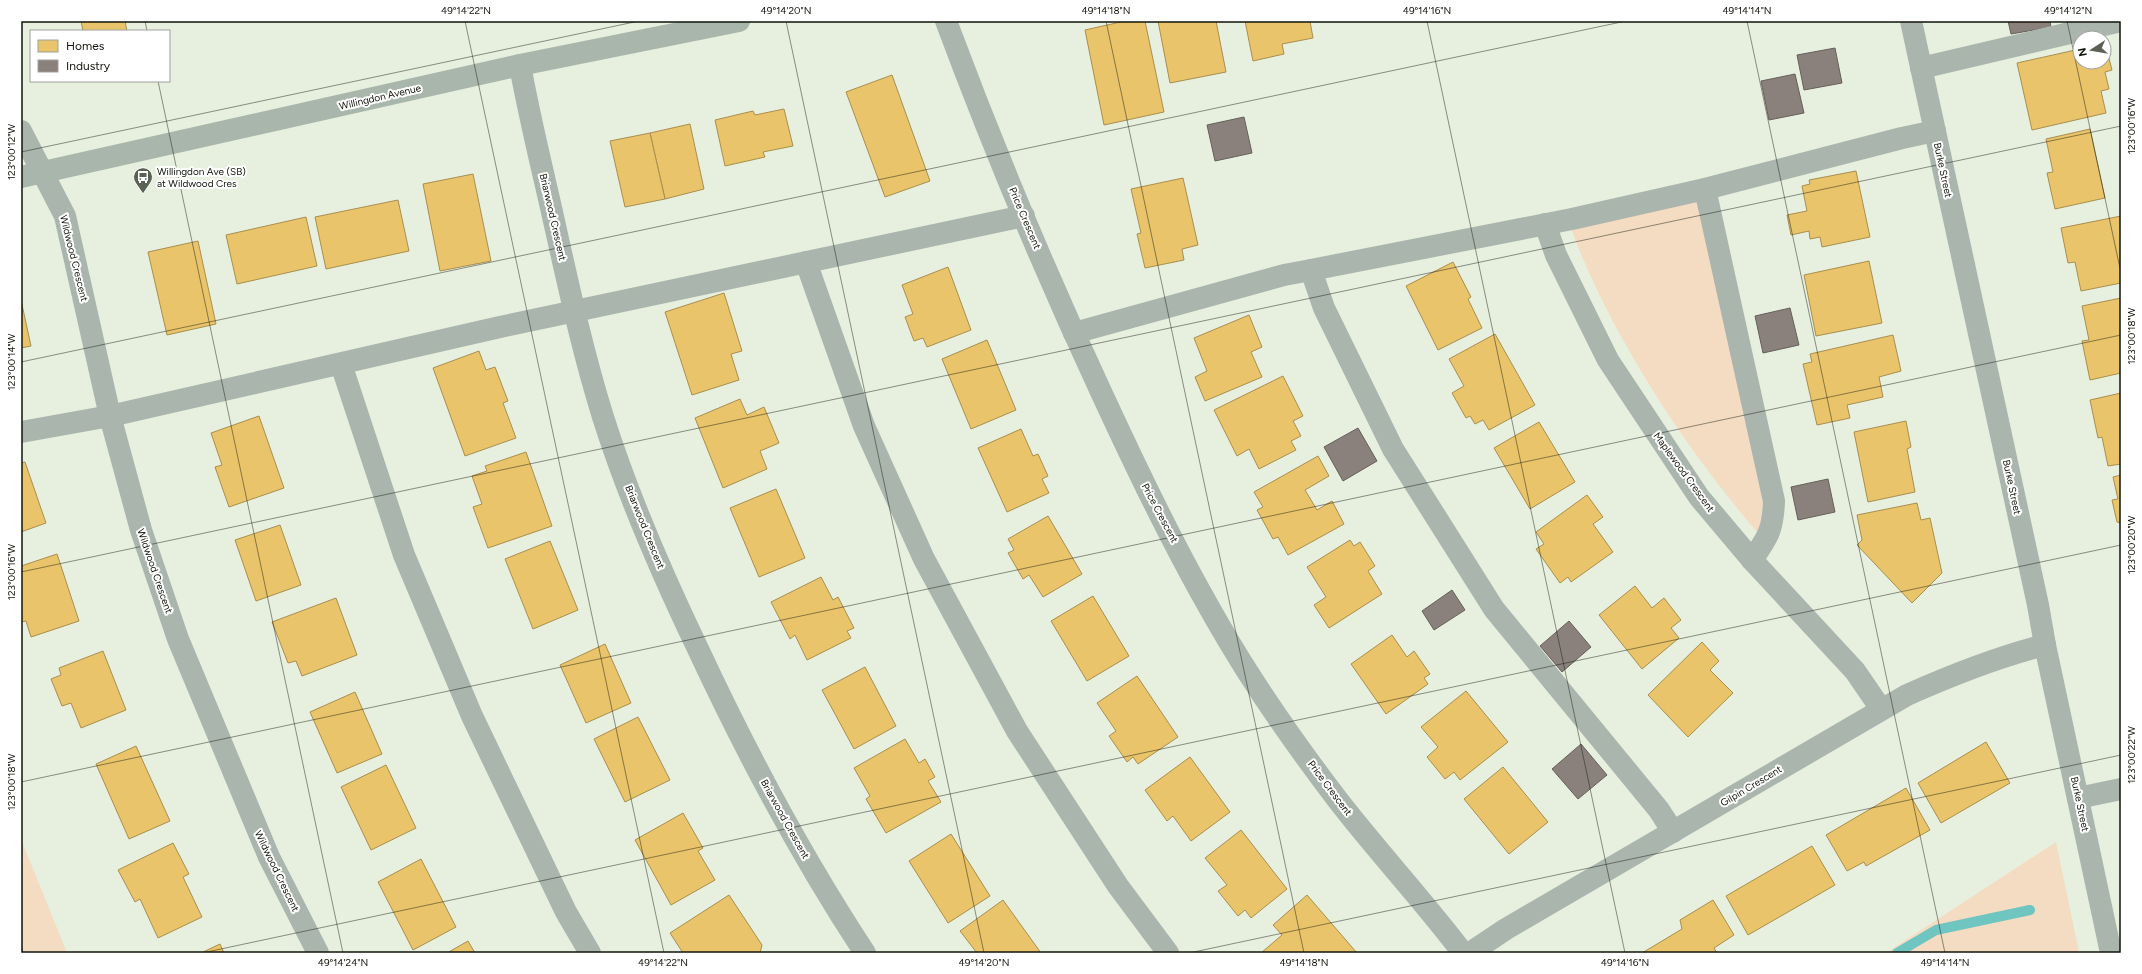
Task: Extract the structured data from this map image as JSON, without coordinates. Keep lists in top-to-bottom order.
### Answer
{
  "streets": {
    "main road": ["Willingdon Avenue"],
    "street": [
      "Burke Street",
      "Briarwood Crescent",
      "Price Crescent",
      "Wildwood Crescent",
      "Maplewood Crescent",
      "Gilpin Crescent"
    ]
  },
  "crossings": [
    ["Willingdon Avenue", "Briarwood Crescent"],
    ["Willingdon Avenue", "Wildwood Crescent"],
    ["Burke Street", "Gilpin Crescent"],
    ["Maplewood Crescent", "Gilpin Crescent"]
  ],
  "places": {
    "bus stop": ["Willingdon Ave (SB) at Wildwood Cres"]
  },
  "legend": ["Homes", "Industry"],
  "north": "left",
  "coordinates": [
    "49°14'22\"N",
    "49°14'20\"N",
    "49°14'18\"N",
    "49°14'16\"N",
    "49°14'14\"N",
    "49°14'12\"N",
    "123°00'16\"W",
    "123°00'12\"W",
    "123°00'18\"W",
    "123°00'14\"W",
    "123°00'20\"W",
    "123°00'22\"W",
    "49°14'24\"N"
  ]
}
